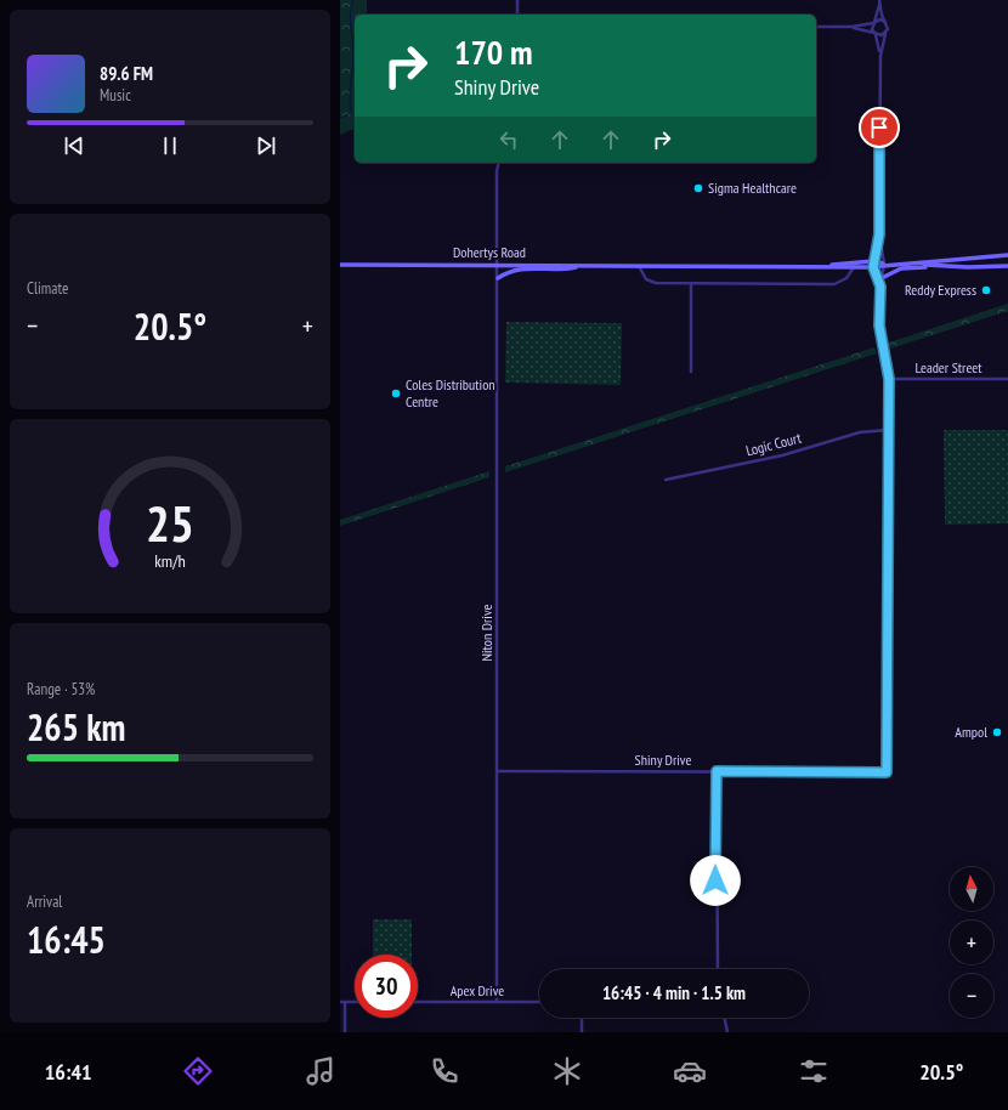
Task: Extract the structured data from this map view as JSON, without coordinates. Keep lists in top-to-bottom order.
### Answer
{
  "streets": {
    "main road": ["Dohertys Road"],
    "street": [
      "Leader Street",
      "Logic Court",
      "Niton Drive",
      "Shiny Drive",
      "Apex Drive"
    ]
  },
  "crossings": [
    ["Dohertys Road", "Niton Drive"],
    ["Logic Court", "Shiny Drive"],
    ["Niton Drive", "Shiny Drive"],
    ["Niton Drive", "Apex Drive"]
  ],
  "places": [
    "Sigma Healthcare",
    "Reddy Express",
    "Coles Distribution Centre",
    "Ampol"
  ],
  "north": "top",
  "page": {
    "turn": ["170 m", "Shiny Drive"],
    "song": ["89.6 FM", "Music"],
    "tile": [
      "Climate",
      ["Range · 53%", "265 km"],
      ["Arrival", "16:45"]
    ],
    "heat": ["−", "20.5°", "+"],
    "map_buttons": ["+", "−"],
    "limit": "30",
    "trip": "16:45 · 4 min · 1.5 km",
    "tabs": ["16:41", "20.5°"],
    "gauge": ["25", "km/h"]
  }
}
